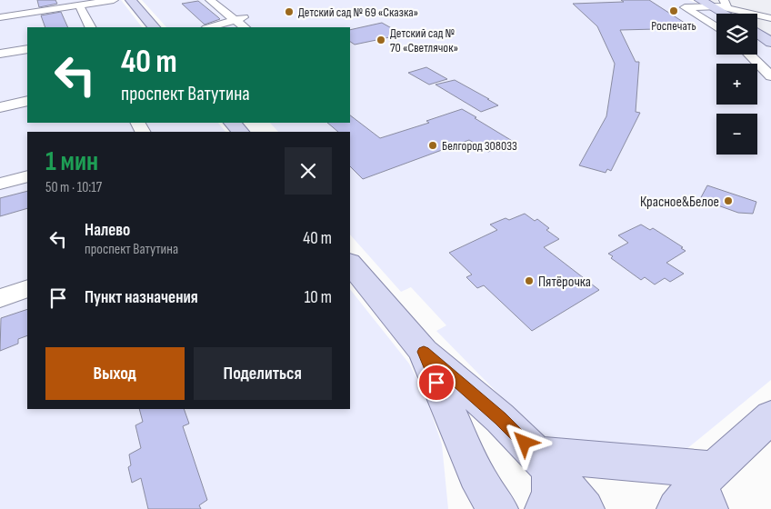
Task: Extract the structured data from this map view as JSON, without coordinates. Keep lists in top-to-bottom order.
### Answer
{
  "places": [
    "Роспечать",
    "Детский сад № 69 «Сказка»",
    "Детский сад № 70 «Светлячок»",
    "Белгород 308033",
    "Красное&Белое",
    "Пятёрочка"
  ],
  "page": {
    "map_buttons": ["+", "−"],
    "turn": ["40 m", "проспект Ватутина"],
    "heading": ["1 мин", "50 m · 10:17"],
    "list": [
      {
        "name": "Налево",
        "note": "проспект Ватутина",
        "value": "40 m"
      },
      {
        "name": "Пункт назначения",
        "value": "10 m"
      }
    ],
    "buttons": ["Выход", "Поделиться"]
  }
}
